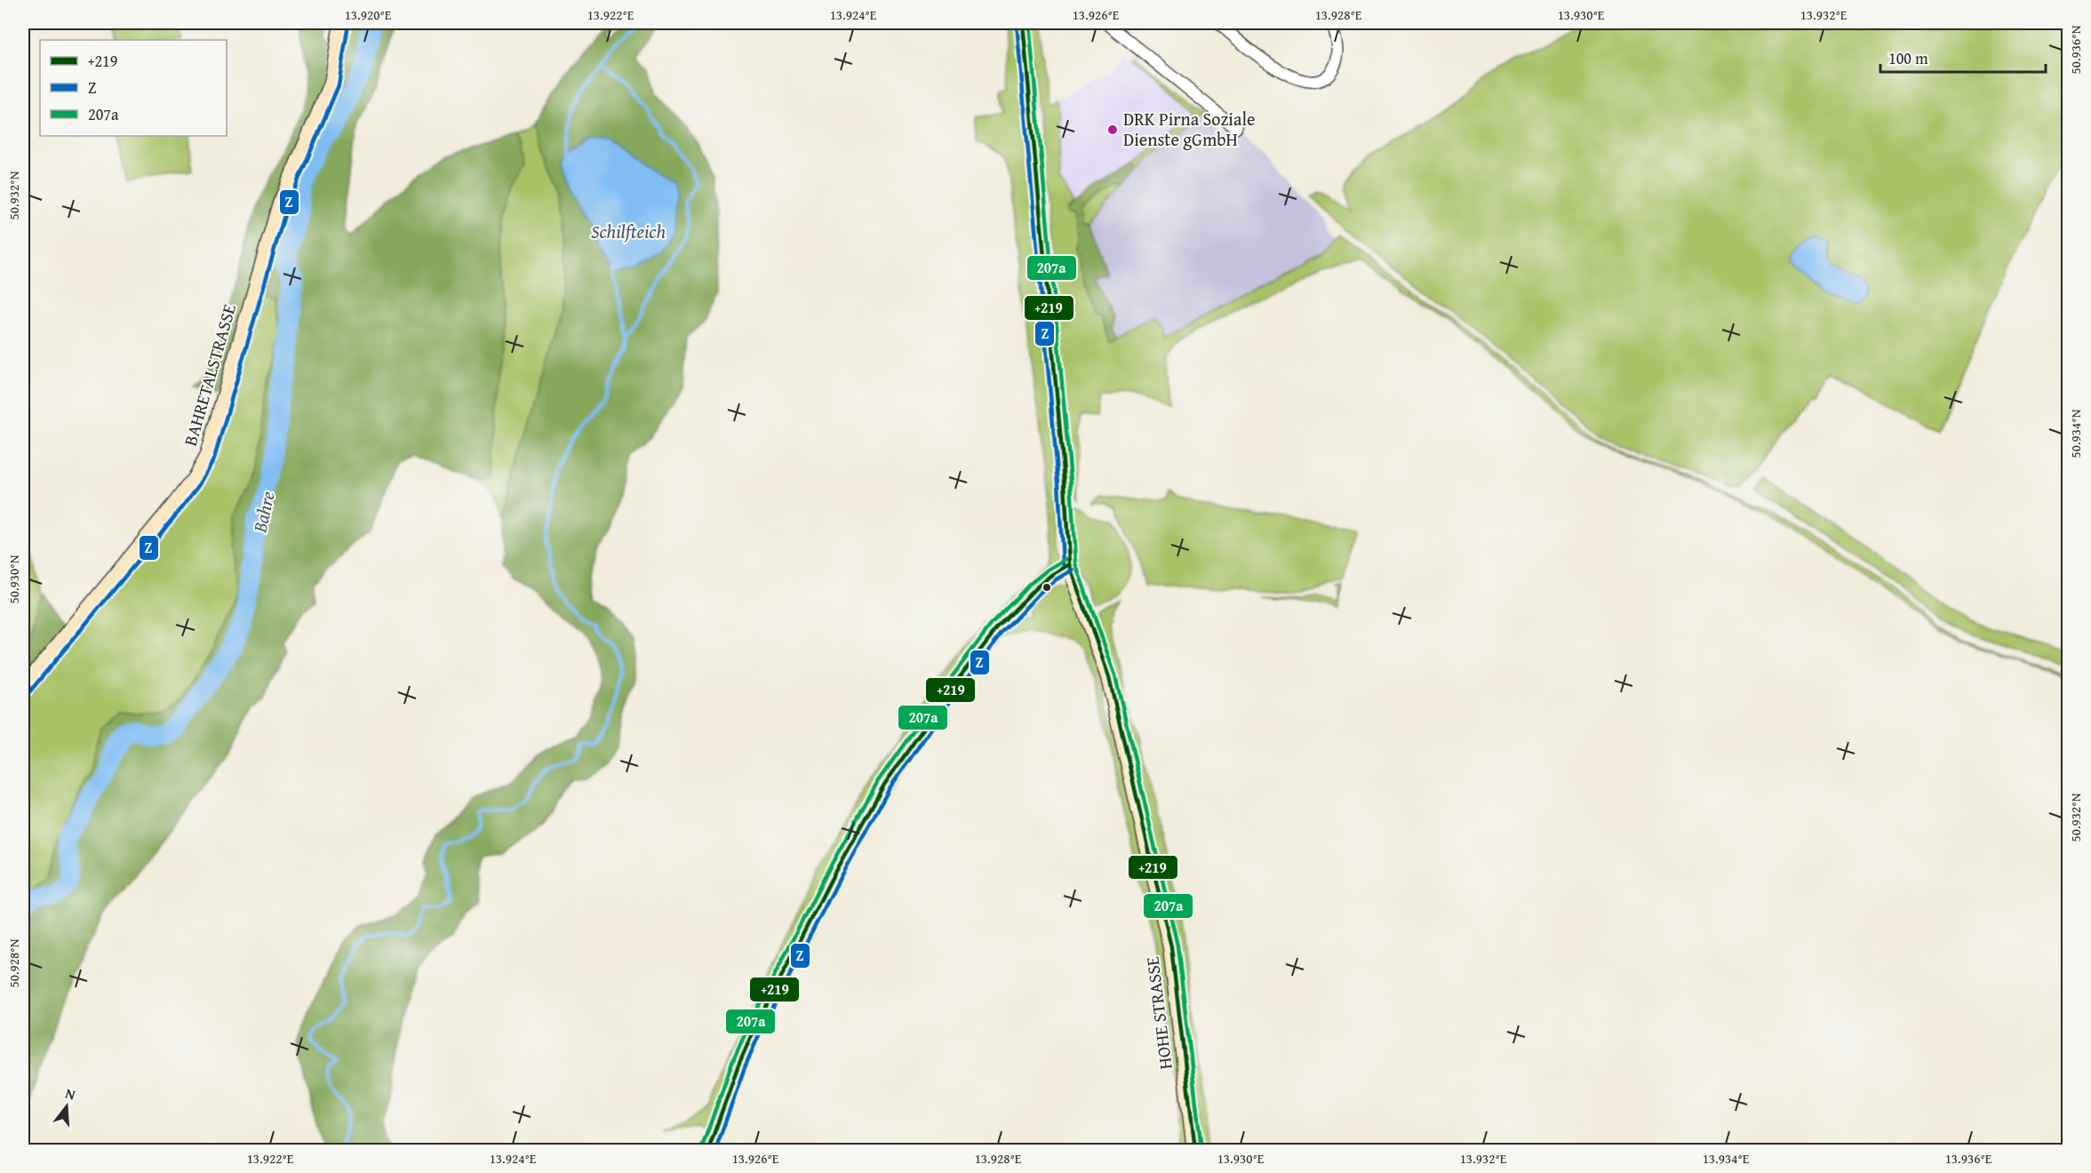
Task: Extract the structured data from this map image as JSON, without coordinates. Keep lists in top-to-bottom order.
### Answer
{
  "streets": {
    "street": ["BAHRETALSTRASSE", "HOHE STRASSE"]
  },
  "water": ["Schilfteich", "Bahre"],
  "places": ["DRK Pirna Soziale Dienste gGmbH"],
  "lines": ["transit line +219", "transit line 207a", "transit line Z"],
  "legend": ["+219", "Z", "207a"],
  "scale_bar": "100 m",
  "north": "top",
  "coordinates": [
    "13.920°E",
    "13.922°E",
    "13.924°E",
    "13.926°E",
    "13.928°E",
    "13.930°E",
    "13.932°E",
    "50.936°N",
    "50.932°N",
    "50.934°N",
    "50.930°N",
    "50.928°N",
    "13.934°E",
    "13.936°E"
  ]
}
